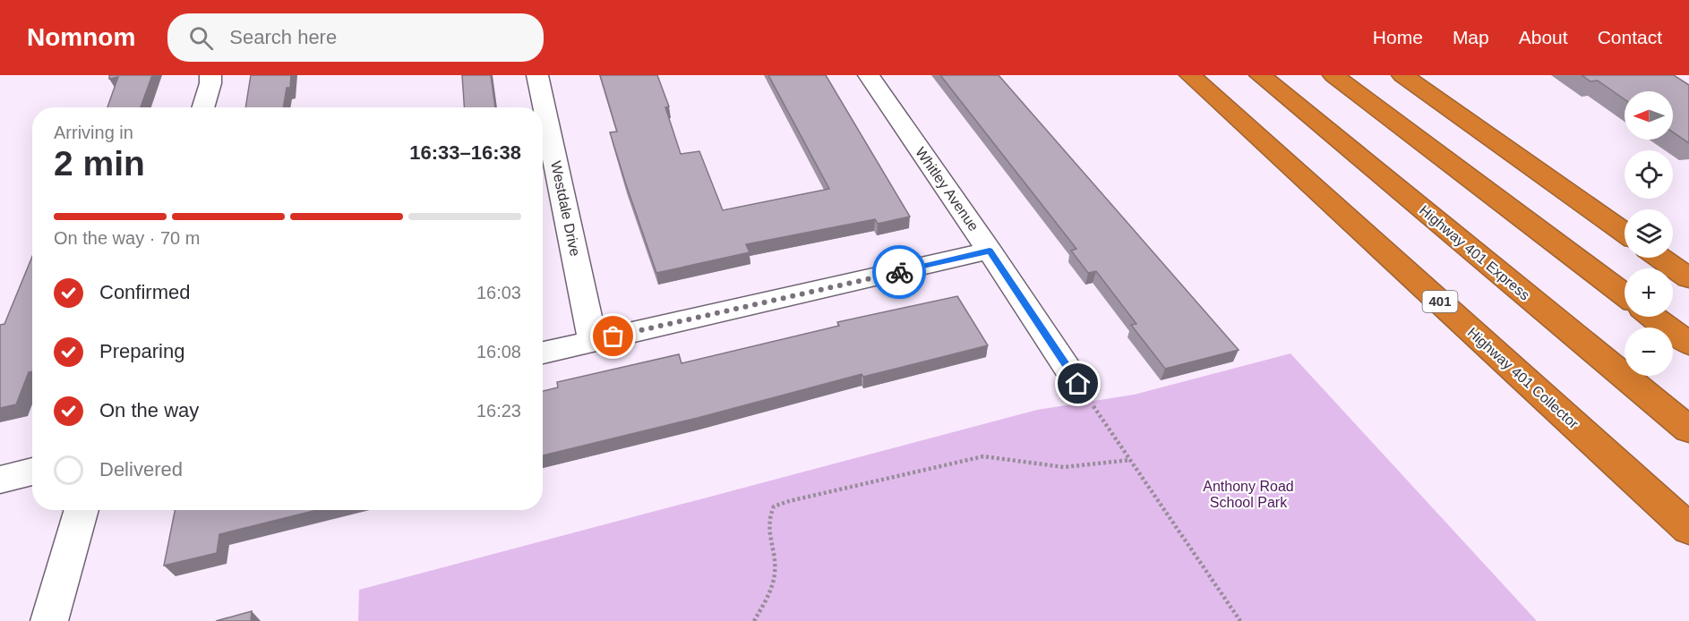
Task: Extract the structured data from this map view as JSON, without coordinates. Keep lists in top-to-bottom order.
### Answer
{
  "streets": {
    "highway": ["Highway 401 Express", "401", "Highway 401 Collector"],
    "street": ["Whitley Avenue", "Westdale Drive"]
  },
  "parks": ["Anthony Road School Park"],
  "north": "left",
  "page": {
    "header": "Nomnom",
    "search": "Search here",
    "nav": [
      "Home",
      "Map",
      "About",
      "Contact"
    ],
    "map_buttons": ["+", "−"],
    "heading": ["2 min", "Arriving in", "16:33–16:38"],
    "bar": "On the way · 70 m",
    "list": [
      ["Confirmed", "16:03"],
      ["Preparing", "16:08"],
      ["On the way", "16:23"],
      "Delivered"
    ]
  }
}
